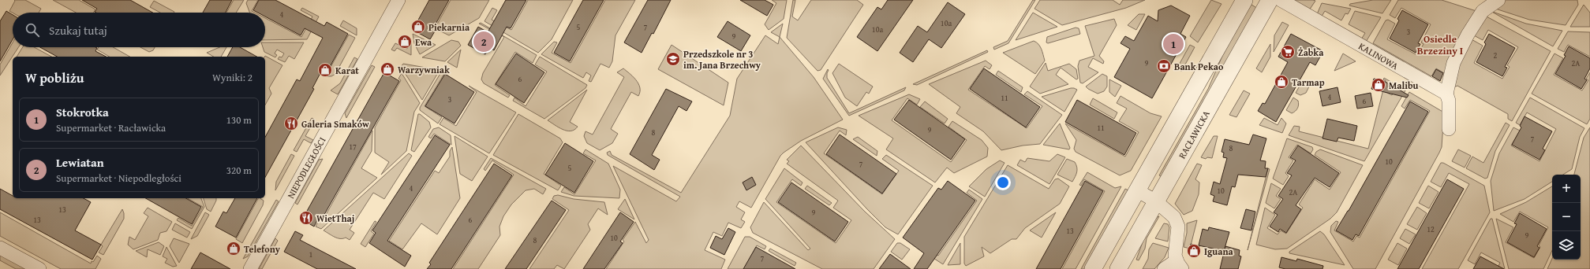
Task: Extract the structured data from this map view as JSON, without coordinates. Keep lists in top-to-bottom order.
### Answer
{
  "streets": {
    "street": ["KALINOWA", "RACŁAWICKA", "NIEPODLEGŁOŚCI"]
  },
  "districts": ["Osiedle Brzeziny I"],
  "places": {
    "shop": [
      "Piekarnia",
      "Ewa",
      "Warzywniak",
      "Karat",
      "Tarmap",
      "Malibu",
      "Telefony",
      "Iguana"
    ],
    "supermarket": ["Żabka"],
    "school or university": ["Przedszkole nr 3 im. Jana Brzechwy"],
    "bank": ["Bank Pekao"],
    "restaurant": ["Galeria Smaków", "WietThaj"]
  },
  "house_numbers": [
    "4",
    "10a",
    "5",
    "7",
    "10a",
    "3",
    "9",
    "2",
    "9",
    "2A",
    "6",
    "4",
    "11",
    "3",
    "6",
    "11",
    "9",
    "8",
    "7",
    "17",
    "8",
    "10",
    "7",
    "5",
    "4",
    "10",
    "2A",
    "13",
    "9",
    "13",
    "6",
    "12",
    "13",
    "9",
    "10",
    "8",
    "1",
    "7"
  ],
  "page": {
    "search": "Szukaj tutaj",
    "pins": ["2", "1"],
    "heading": ["W pobliżu", "Wyniki: 2"],
    "list": [
      {
        "mark": "1",
        "name": "Stokrotka",
        "note": "Supermarket · Racławicka",
        "value": "130 m"
      },
      {
        "mark": "2",
        "name": "Lewiatan",
        "note": "Supermarket · Niepodległości",
        "value": "320 m"
      }
    ],
    "map_buttons": ["+", "−"]
  }
}
